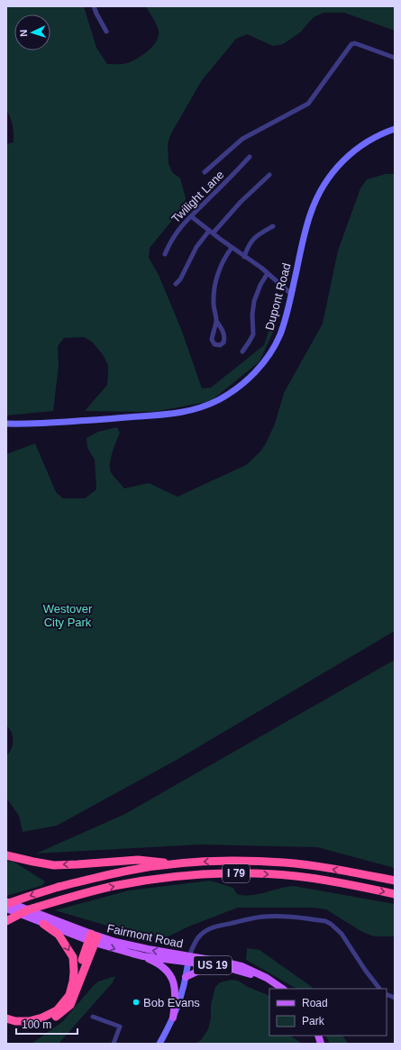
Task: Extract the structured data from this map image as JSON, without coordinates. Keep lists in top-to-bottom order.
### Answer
{
  "streets": {
    "highway": ["I 79"],
    "main road": ["Fairmont Road", "US 19"],
    "street": ["Twilight Lane", "Dupont Road"]
  },
  "parks": ["Westover City Park"],
  "places": ["Bob Evans"],
  "legend": ["Road", "Park"],
  "scale_bar": "100 m",
  "north": "left"
}
